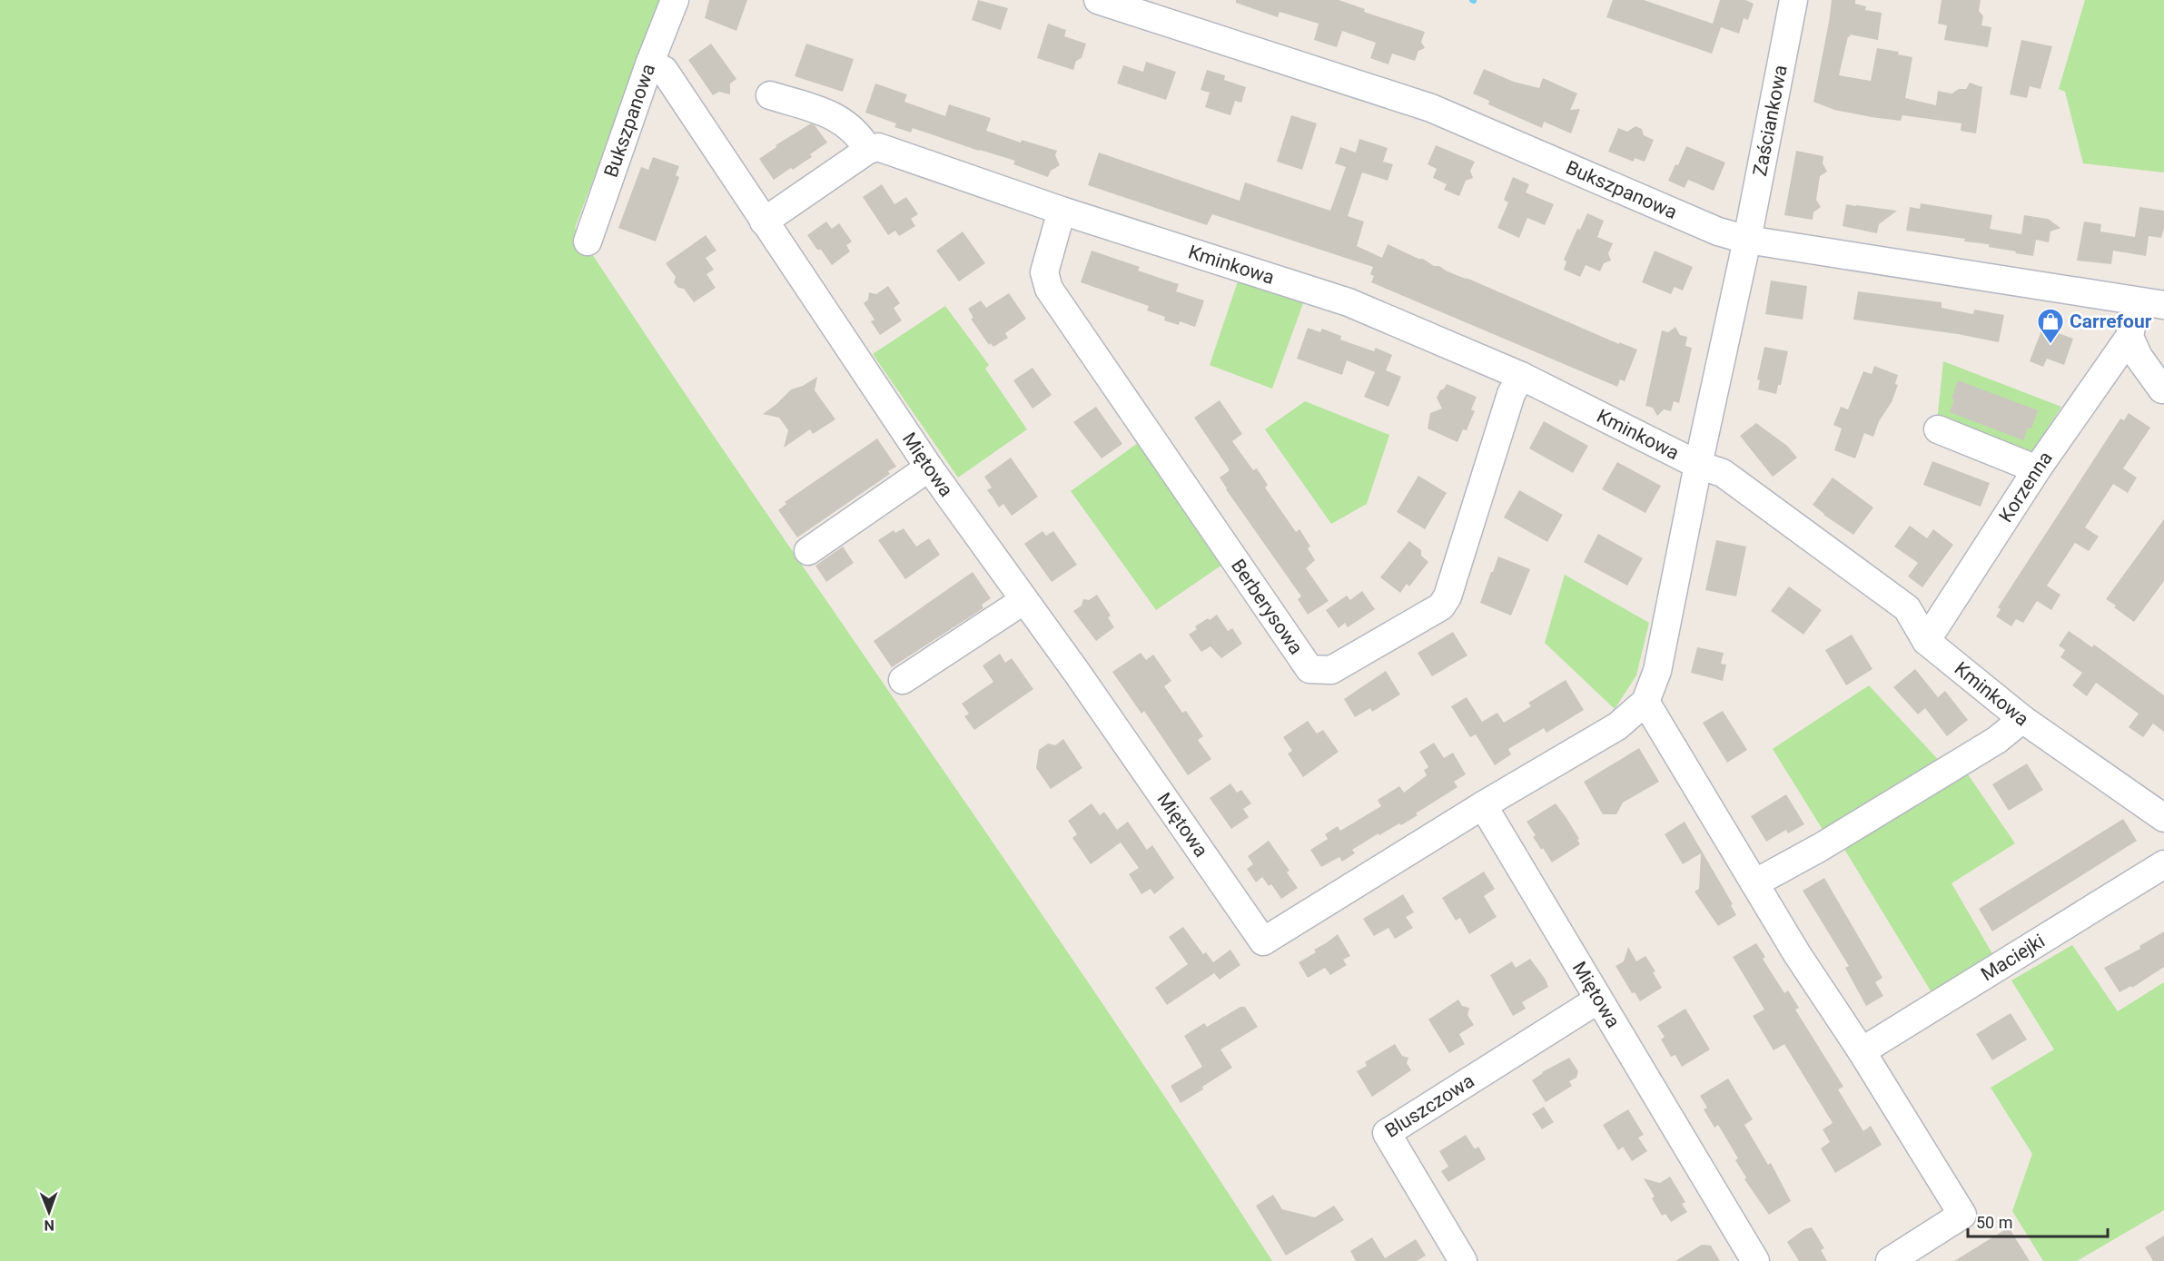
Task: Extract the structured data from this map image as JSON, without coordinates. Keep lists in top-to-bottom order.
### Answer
{
  "streets": {
    "street": [
      "Zaściankowa",
      "Bukszpanowa",
      "Kminkowa",
      "Miętowa",
      "Korzenna",
      "Berberysowa",
      "Maciejki",
      "Bluszczowa"
    ]
  },
  "crossings": [
    ["Zaściankowa", "Bukszpanowa"],
    ["Zaściankowa", "Kminkowa"],
    ["Bukszpanowa", "Kminkowa"],
    ["Bukszpanowa", "Miętowa"],
    ["Kminkowa", "Miętowa"],
    ["Kminkowa", "Korzenna"],
    ["Kminkowa", "Berberysowa"],
    ["Miętowa", "Bluszczowa"]
  ],
  "places": {
    "shop": ["Carrefour"]
  },
  "scale_bar": "50 m",
  "north": "bottom"
}
